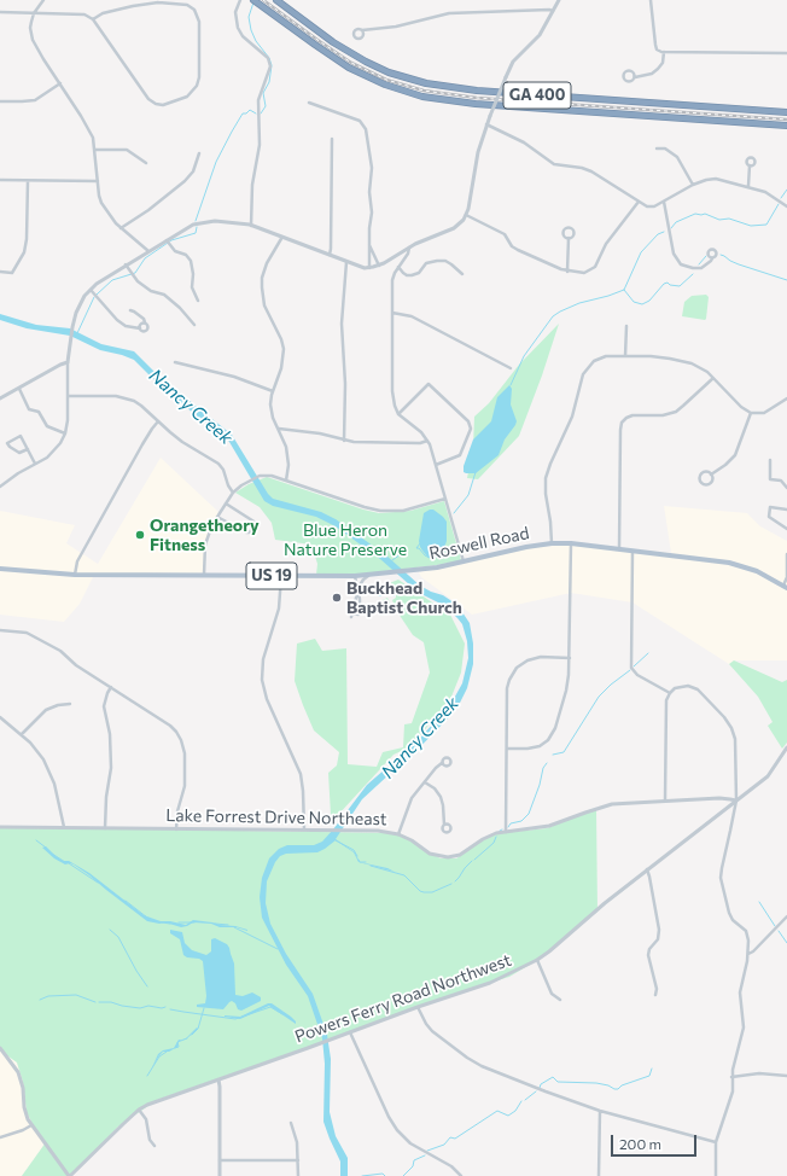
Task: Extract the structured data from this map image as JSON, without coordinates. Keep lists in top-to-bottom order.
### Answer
{
  "streets": {
    "highway": ["GA 400"],
    "main road": ["Roswell Road", "US 19"],
    "street": ["Lake Forrest Drive Northeast", "Powers Ferry Road Northwest"]
  },
  "crossings": [
    ["Roswell Road", "US 19"],
    ["Lake Forrest Drive Northeast", "Powers Ferry Road Northwest"]
  ],
  "water": ["Nancy Creek"],
  "parks": ["Blue Heron Nature Preserve"],
  "places": ["Orangetheory Fitness", "Buckhead Baptist Church"],
  "scale_bar": "200 m"
}
